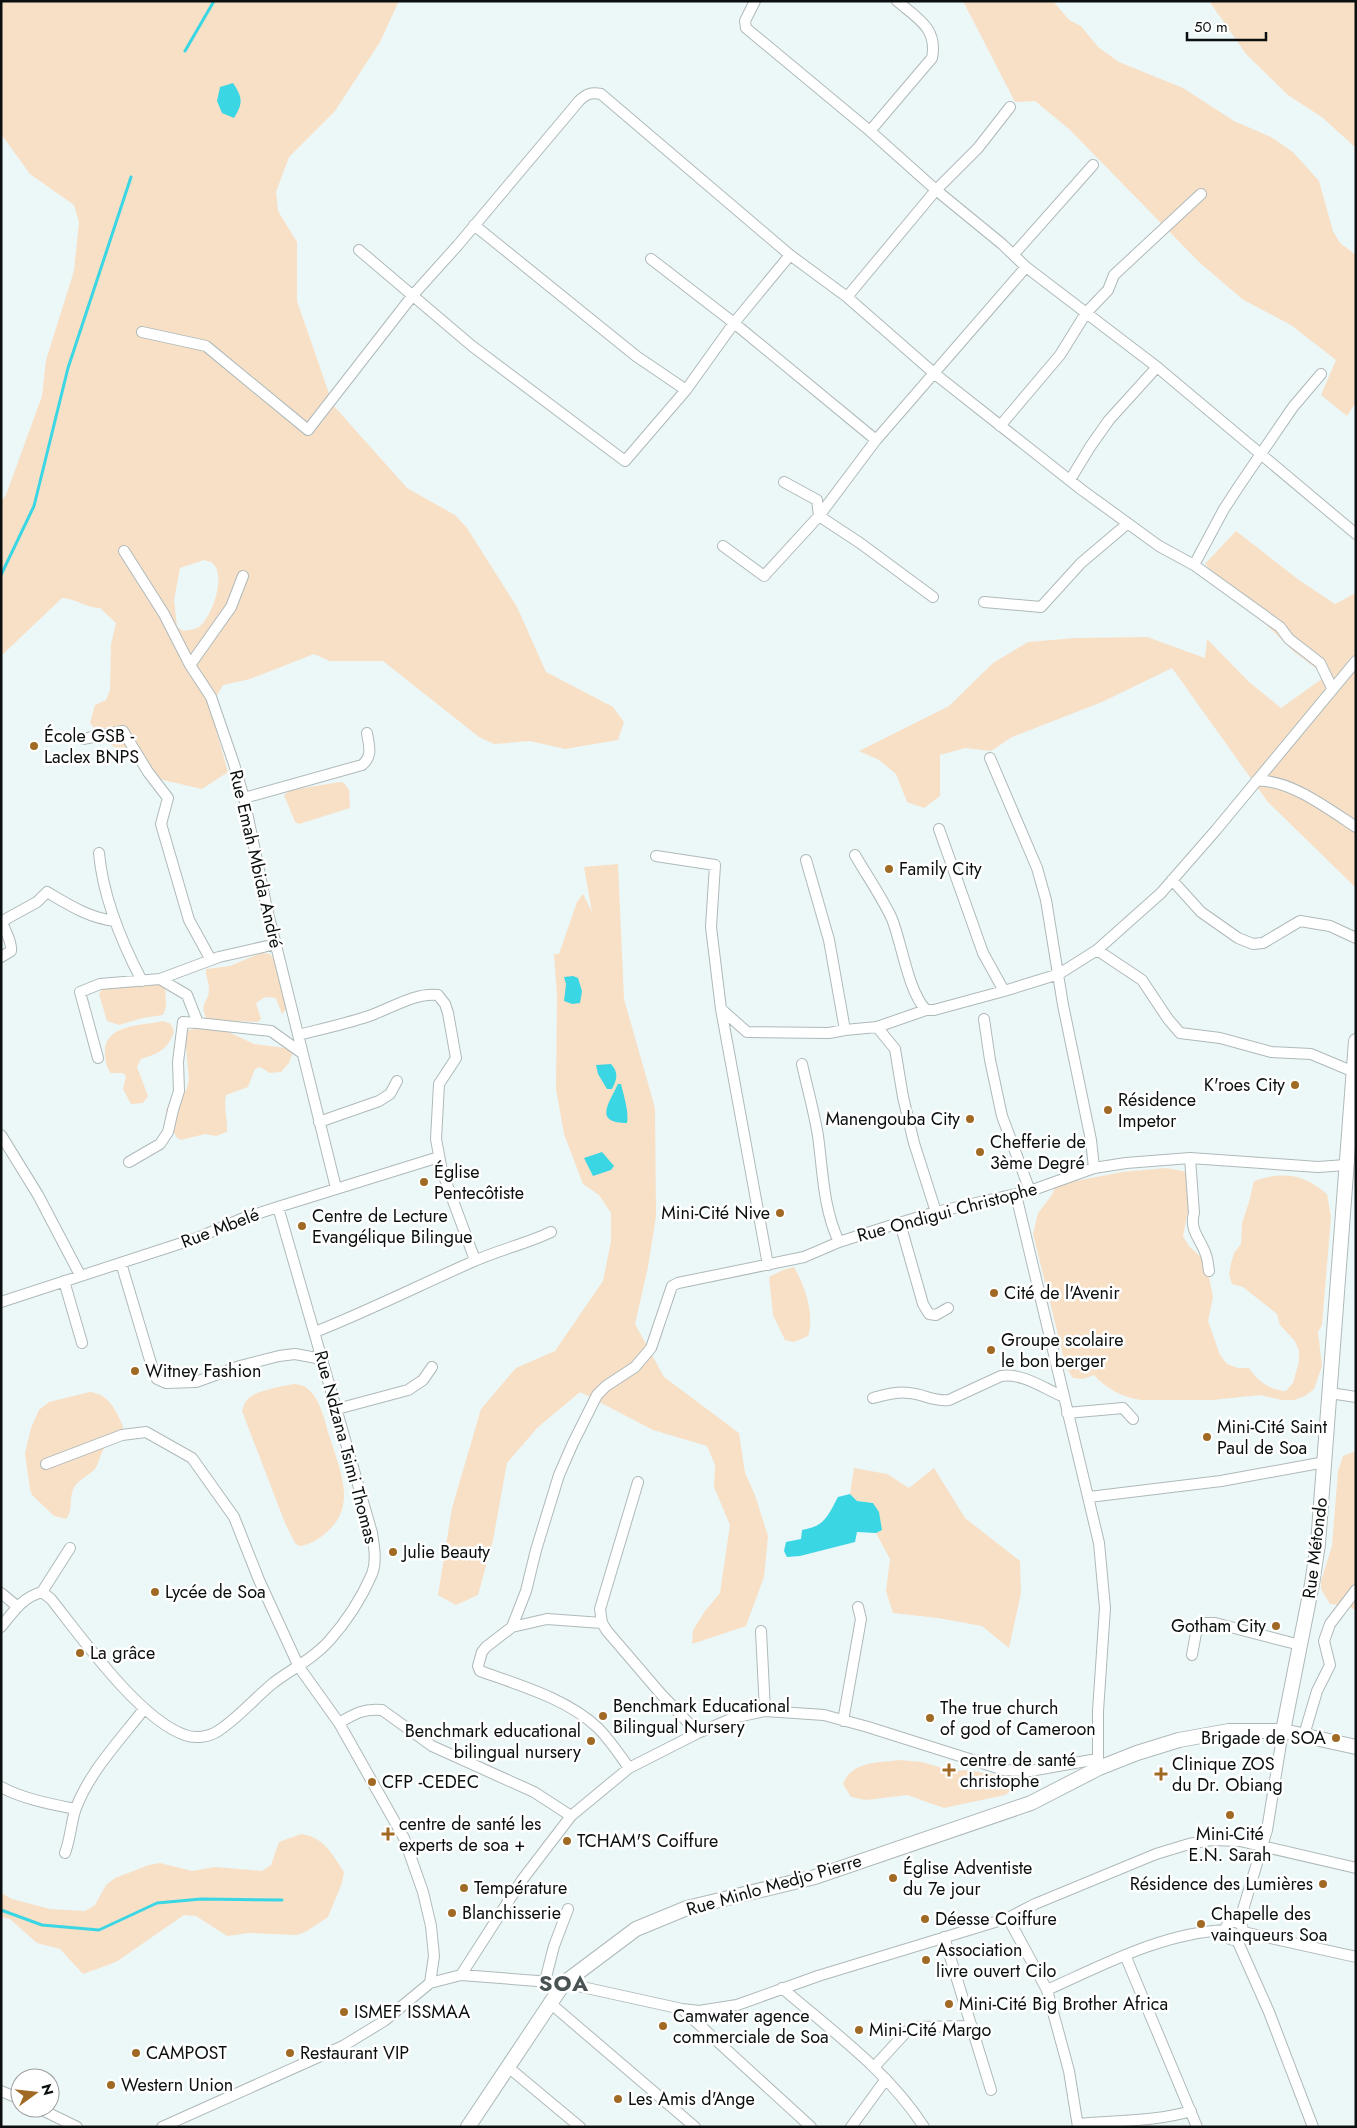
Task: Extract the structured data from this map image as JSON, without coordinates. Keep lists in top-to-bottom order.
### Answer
{
  "streets": {
    "street": [
      "Rue Emah Mbida André",
      "Rue Ondigui Christophe",
      "Rue Mbelé",
      "Rue Ndzana Tsimi Thomas",
      "Rue Métondo",
      "Rue Minlo Medjo Pierre"
    ]
  },
  "crossings": [
    ["Rue Emah Mbida André", "Rue Mbelé"],
    ["Rue Ondigui Christophe", "Rue Métondo"],
    ["Rue Mbelé", "Rue Ndzana Tsimi Thomas"],
    ["Rue Métondo", "Rue Minlo Medjo Pierre"]
  ],
  "districts": ["SOA"],
  "places": {
    "other": [
      "École GSB - Laclex BNPS",
      "Family City",
      "K'roes City",
      "Résidence Impetor",
      "Manengouba City",
      "Chefferie de 3ème Degré",
      "Église Pentecôtiste",
      "Mini-Cité Nive",
      "Centre de Lecture Evangélique Bilingue",
      "Cité de l'Avenir",
      "Groupe scolaire le bon berger",
      "Witney Fashion",
      "Mini-Cité Saint Paul de Soa",
      "Julie Beauty",
      "Lycée de Soa",
      "Gotham City",
      "La grâce",
      "Benchmark Educational Bilingual Nursery",
      "The true church of god of Cameroon",
      "Brigade de SOA",
      "Benchmark educational bilingual nursery",
      "CFP -CEDEC",
      "Mini-Cité E.N. Sarah",
      "TCHAM'S Coiffure",
      "Église Adventiste du 7e jour",
      "Résidence des Lumières",
      "Température",
      "Blanchisserie",
      "Déesse Coiffure",
      "Chapelle des vainqueurs Soa",
      "Association livre ouvert Cilo",
      "Mini-Cité Big Brother Africa",
      "ISMEF ISSMAA",
      "Camwater agence commerciale de Soa",
      "Mini-Cité Margo",
      "CAMPOST",
      "Restaurant VIP",
      "Western Union",
      "Les Amis d'Ange"
    ],
    "health": ["centre de santé christophe", "Clinique ZOS du Dr. Obiang", "centre de santé les experts de soa +"]
  },
  "scale_bar": "50 m",
  "north": "right"
}
